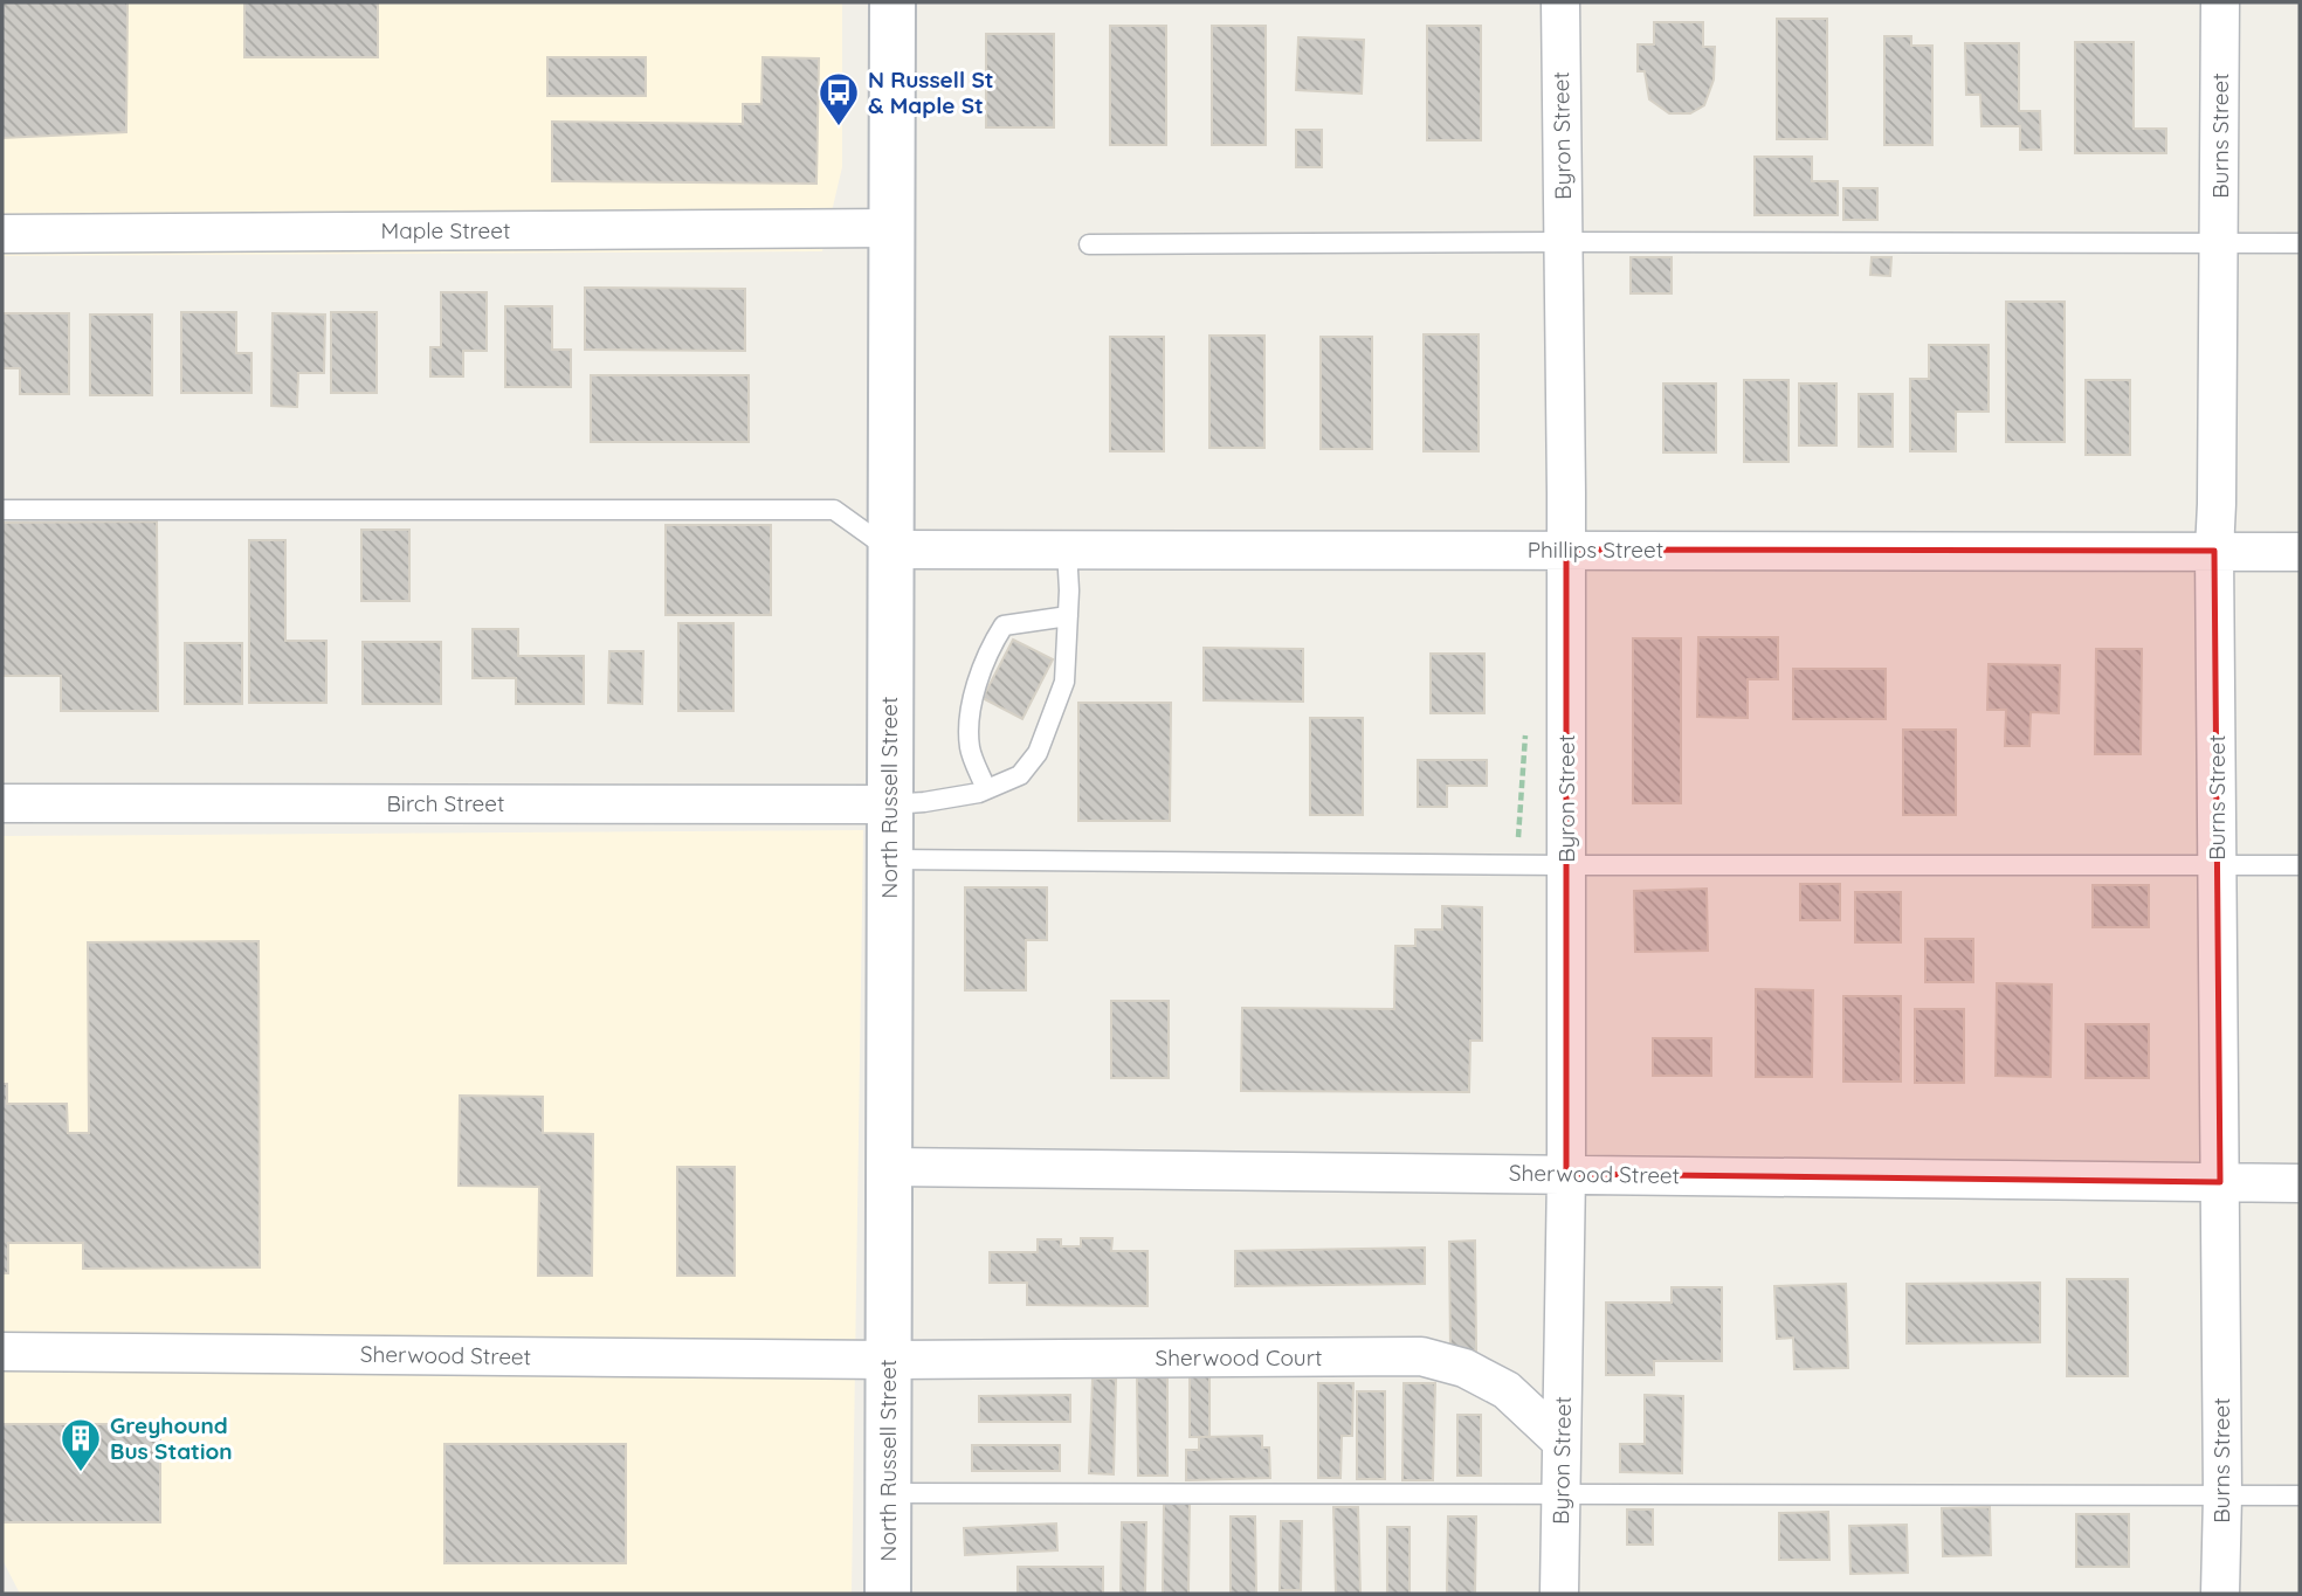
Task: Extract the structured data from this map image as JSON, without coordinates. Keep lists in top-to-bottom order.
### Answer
{
  "streets": {
    "street": [
      "Byron Street",
      "Burns Street",
      "Maple Street",
      "Phillips Street",
      "North Russell Street",
      "Birch Street",
      "Sherwood Street",
      "Sherwood Court"
    ]
  },
  "crossings": [
    ["Byron Street", "Phillips Street"],
    ["Byron Street", "Sherwood Street"],
    ["Byron Street", "Sherwood Court"],
    ["Burns Street", "Phillips Street"],
    ["Burns Street", "Sherwood Street"],
    ["Maple Street", "North Russell Street"],
    ["Phillips Street", "North Russell Street"],
    ["North Russell Street", "Birch Street"],
    ["North Russell Street", "Sherwood Street"],
    ["North Russell Street", "Sherwood Court"],
    ["Sherwood Street", "Sherwood Court"]
  ],
  "places": {
    "bus stop": ["N Russell St & Maple St"],
    "building": ["Greyhound Bus Station"]
  }
}
